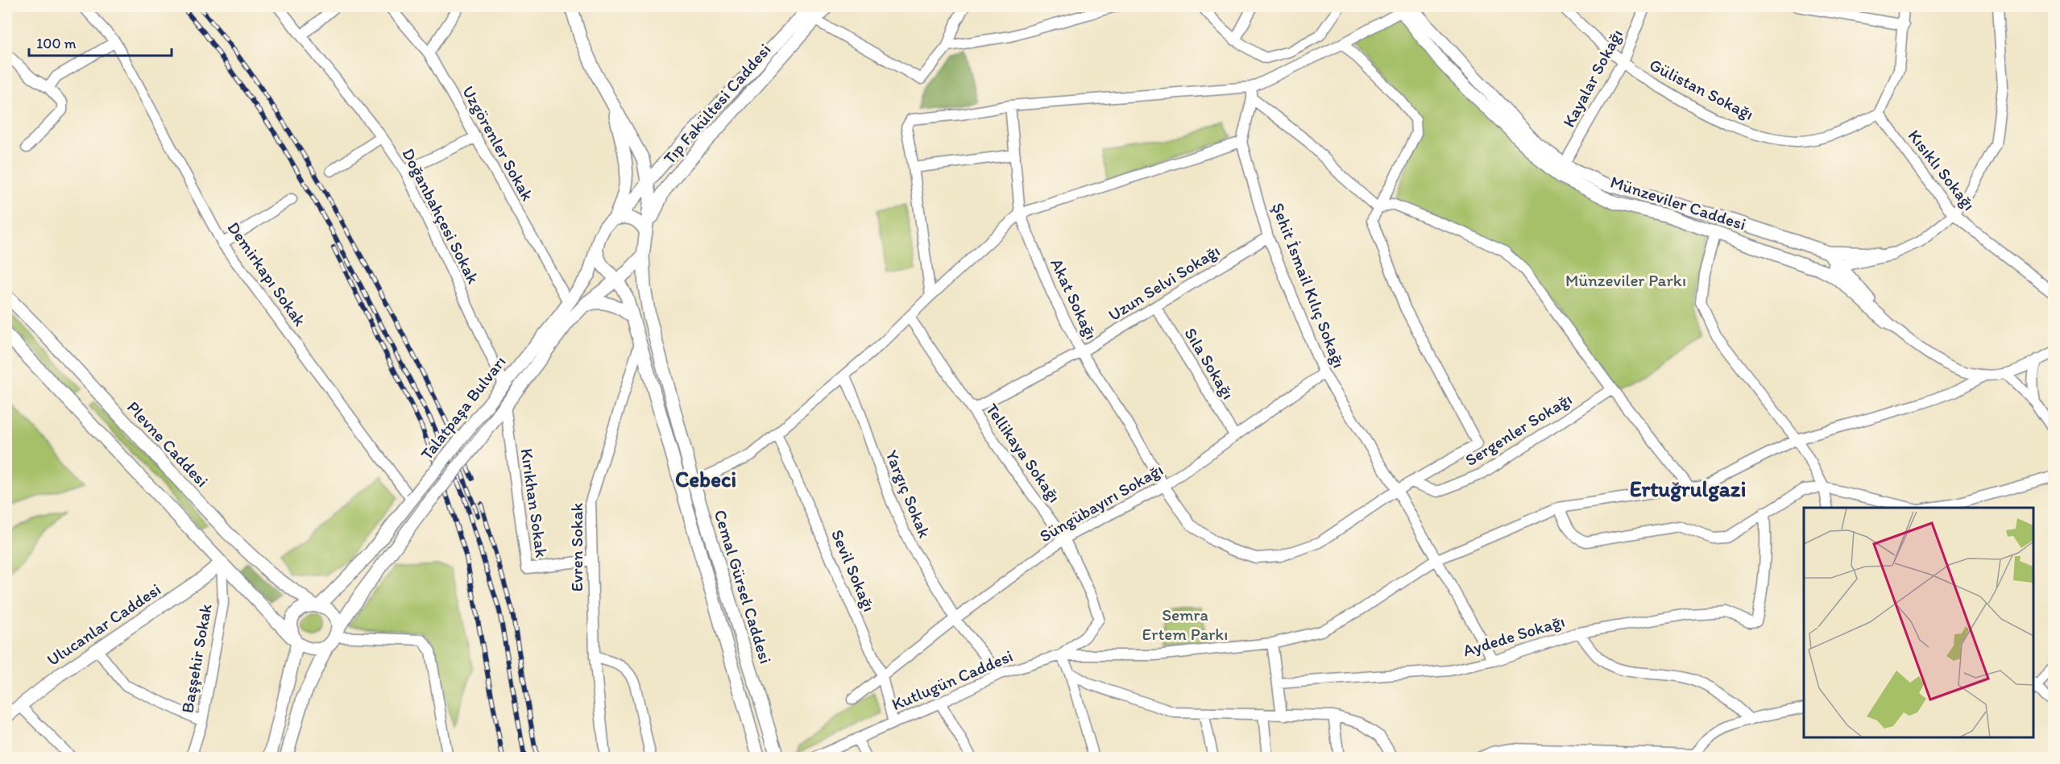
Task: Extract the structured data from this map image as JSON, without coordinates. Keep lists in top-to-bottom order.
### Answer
{
  "streets": {
    "main road": [
      "Tıp Fakültesi Caddesi",
      "Münzeviler Caddesi",
      "Talatpaşa Bulvarı",
      "Plevne Caddesi",
      "Cemal Gürsel Caddesi",
      "Ulucanlar Caddesi"
    ],
    "street": [
      "Kayalar Sokağı",
      "Gülistan Sokağı",
      "Uzgörenler Sokak",
      "Kısıklı Sokağı",
      "Doğanbahçesi Sokak",
      "Demirkapı Sokak",
      "Uzun Selvi Sokağı",
      "Şehit İsmail Kılıç Sokağı",
      "Akat Sokağı",
      "Sıla Sokağı",
      "Sergenler Sokağı",
      "Tellikaya Sokağı",
      "Yargıç Sokak",
      "Kırıkhan Sokak",
      "Süngübayırı Sokağı",
      "Evren Sokak",
      "Sevil Sokağı",
      "Aydede Sokağı",
      "Başşehir Sokak",
      "Kutlugün Caddesi"
    ]
  },
  "crossings": [
    ["Kayalar Sokağı", "Gülistan Sokağı"],
    ["Kayalar Sokağı", "Münzeviler Caddesi"],
    ["Gülistan Sokağı", "Kısıklı Sokağı"],
    ["Tıp Fakültesi Caddesi", "Talatpaşa Bulvarı"],
    ["Tıp Fakültesi Caddesi", "Cemal Gürsel Caddesi"],
    ["Uzgörenler Sokak", "Talatpaşa Bulvarı"],
    ["Münzeviler Caddesi", "Kutlugün Caddesi"],
    ["Doğanbahçesi Sokak", "Talatpaşa Bulvarı"],
    ["Demirkapı Sokak", "Talatpaşa Bulvarı"],
    ["Uzun Selvi Sokağı", "Şehit İsmail Kılıç Sokağı"],
    ["Uzun Selvi Sokağı", "Akat Sokağı"],
    ["Uzun Selvi Sokağı", "Sıla Sokağı"],
    ["Uzun Selvi Sokağı", "Tellikaya Sokağı"],
    ["Şehit İsmail Kılıç Sokağı", "Akat Sokağı"],
    ["Şehit İsmail Kılıç Sokağı", "Süngübayırı Sokağı"],
    ["Şehit İsmail Kılıç Sokağı", "Aydede Sokağı"],
    ["Şehit İsmail Kılıç Sokağı", "Kutlugün Caddesi"],
    ["Akat Sokağı", "Süngübayırı Sokağı"],
    ["Sıla Sokağı", "Süngübayırı Sokağı"],
    ["Talatpaşa Bulvarı", "Plevne Caddesi"],
    ["Talatpaşa Bulvarı", "Kırıkhan Sokak"],
    ["Talatpaşa Bulvarı", "Cemal Gürsel Caddesi"],
    ["Tellikaya Sokağı", "Süngübayırı Sokağı"],
    ["Tellikaya Sokağı", "Kutlugün Caddesi"],
    ["Yargıç Sokak", "Süngübayırı Sokağı"],
    ["Yargıç Sokak", "Kutlugün Caddesi"],
    ["Kırıkhan Sokak", "Evren Sokak"],
    ["Süngübayırı Sokağı", "Sevil Sokağı"],
    ["Evren Sokak", "Cemal Gürsel Caddesi"],
    ["Sevil Sokağı", "Kutlugün Caddesi"],
    ["Ulucanlar Caddesi", "Başşehir Sokak"]
  ],
  "districts": ["Cebeci", "Ertuğrulgazi"],
  "parks": ["Münzeviler Parkı", "Semra Ertem Parkı"],
  "scale_bar": "100 m"
}
